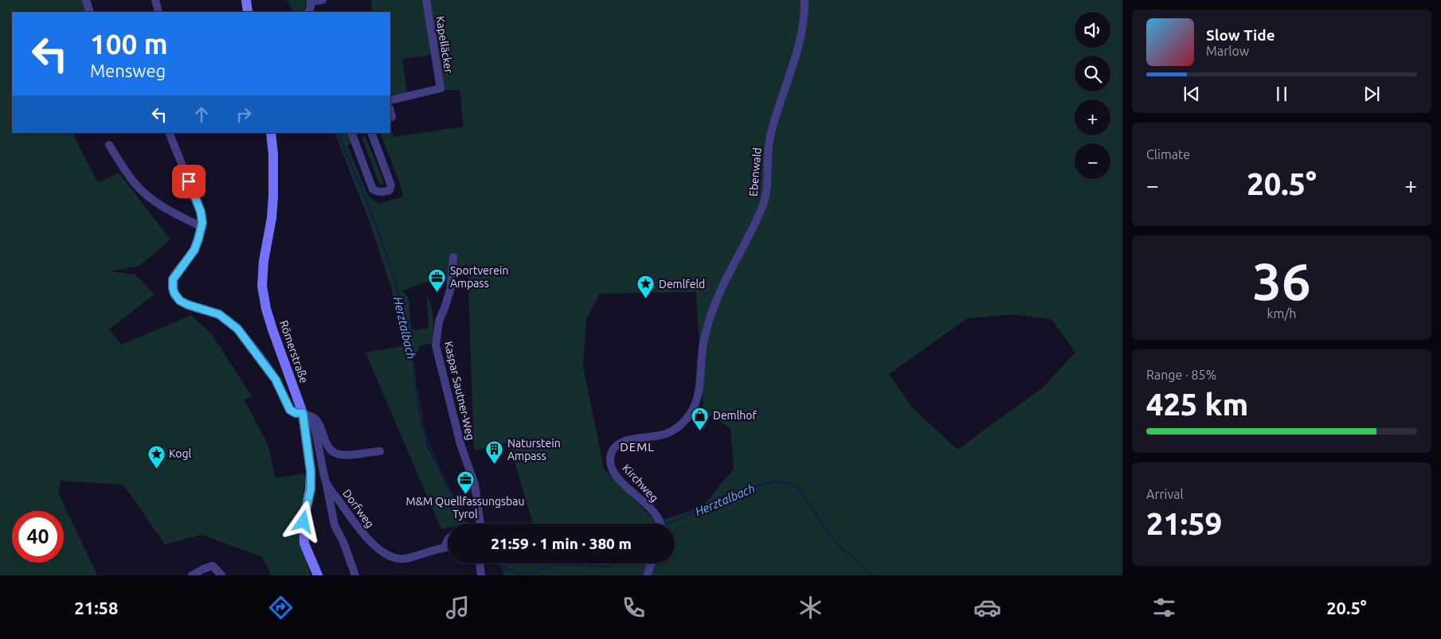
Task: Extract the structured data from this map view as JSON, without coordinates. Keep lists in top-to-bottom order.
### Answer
{
  "streets": {
    "street": [
      "Kapelläcker",
      "Ebenwald",
      "Römerstraße",
      "Kaspar Sautner-Weg",
      "Kirchweg",
      "Dorfweg"
    ]
  },
  "crossings": [
    ["Ebenwald", "Kirchweg"],
    ["Römerstraße", "Dorfweg"]
  ],
  "districts": ["DEML"],
  "water": ["Herztalbach"],
  "places": {
    "office": ["Sportverein Ampass", "M&M Quellfassungsbau Tyrol"],
    "place": ["Demlfeld", "Kogl"],
    "shop": ["Demlhof"],
    "building": ["Naturstein Ampass"]
  },
  "page": {
    "map_buttons": ["+", "−"],
    "turn": ["100 m", "Mensweg"],
    "song": ["Slow Tide", "Marlow"],
    "tile": [
      "Climate",
      ["36", "km/h"],
      ["Range · 85%", "425 km"],
      ["Arrival", "21:59"]
    ],
    "heat": ["−", "20.5°", "+"],
    "limit": "40",
    "trip": "21:59 · 1 min · 380 m",
    "tabs": ["21:58", "20.5°"]
  }
}
